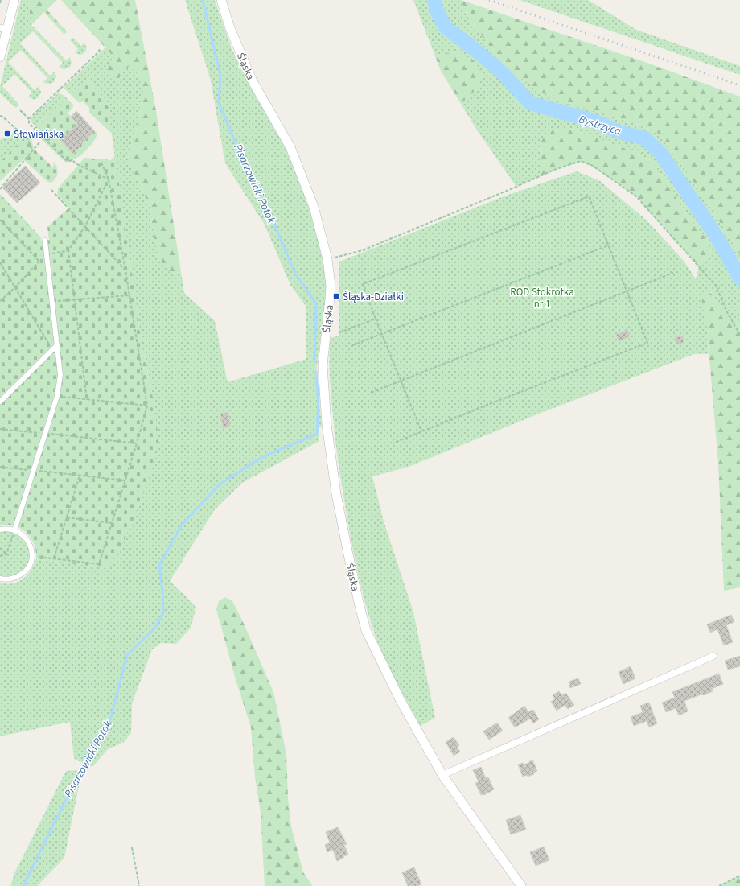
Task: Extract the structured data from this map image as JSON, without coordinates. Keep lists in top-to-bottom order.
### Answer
{
  "streets": {
    "street": ["Śląska"]
  },
  "water": ["Bystrzyca", "Pisarzowicki Potok"],
  "parks": ["ROD Stokrotka nr 1"],
  "places": {
    "transit": ["Słowiańska", "Śląska-Działki"]
  }
}
